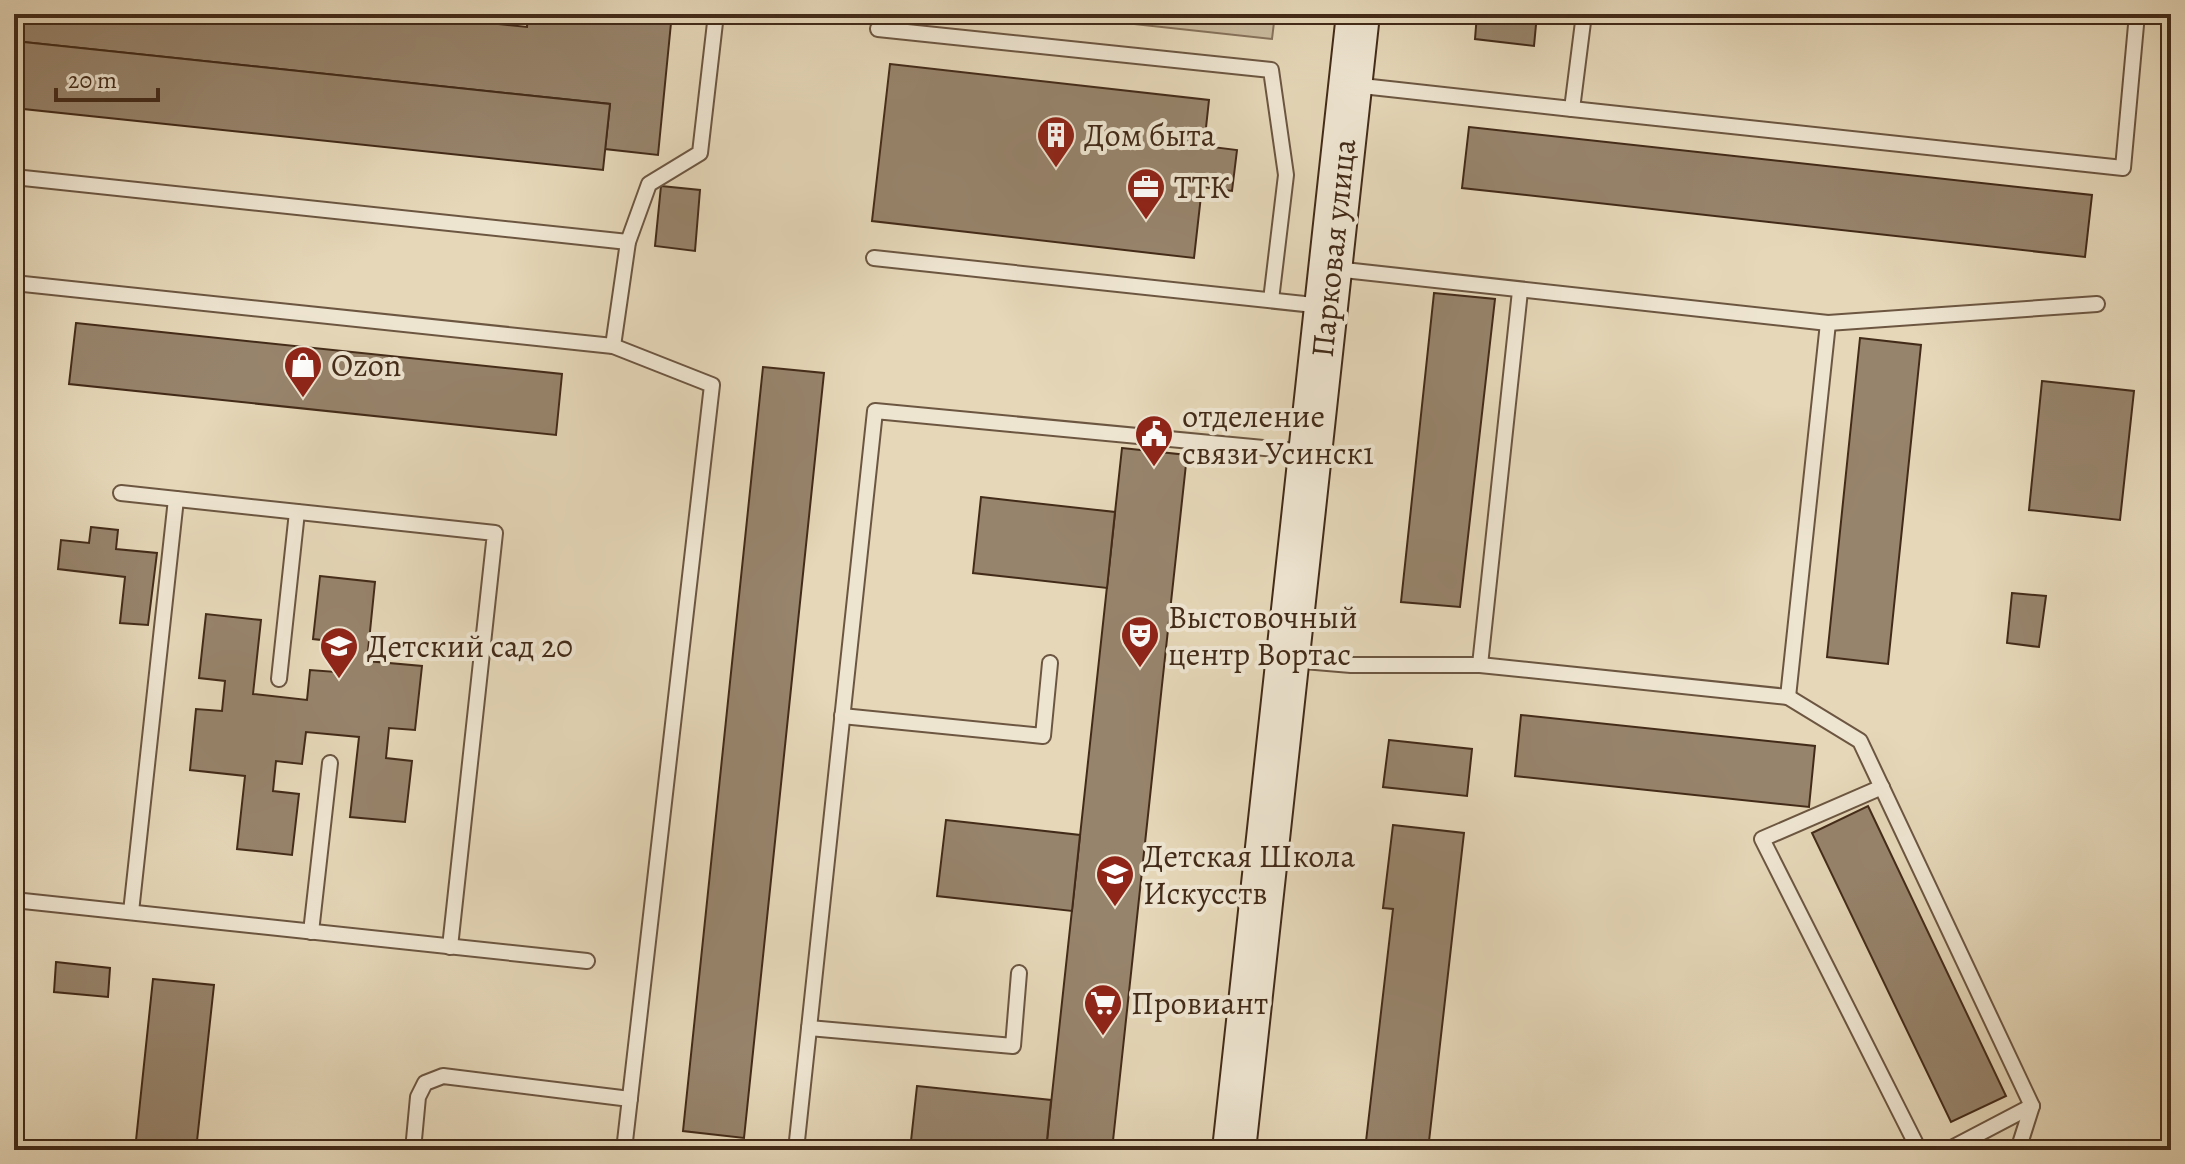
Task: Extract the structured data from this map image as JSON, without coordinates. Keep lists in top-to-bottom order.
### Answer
{
  "streets": {
    "main road": ["Парковая улица"]
  },
  "places": {
    "building": ["Дом быта"],
    "office": ["ТТК"],
    "shop": ["Ozon"],
    "public building": ["отделение связи Усинск1"],
    "theatre": ["Выстовочный центр Вортас"],
    "school or university": ["Детский сад 20", "Детская Школа Искусств"],
    "supermarket": ["Провиант"]
  },
  "scale_bar": "20 m"
}
